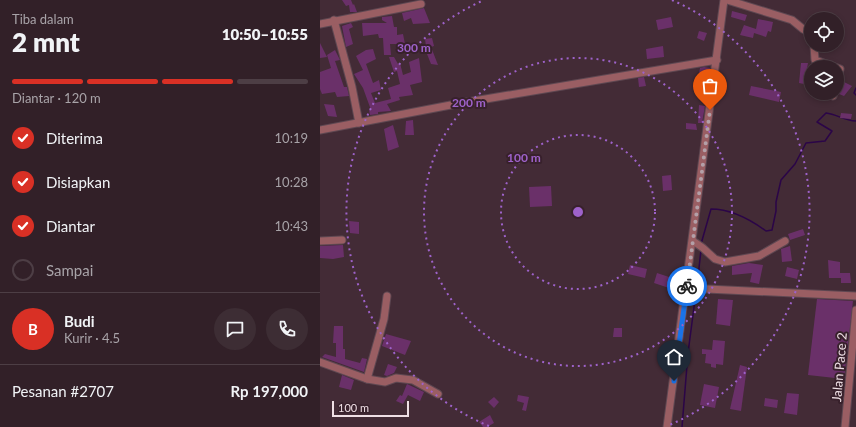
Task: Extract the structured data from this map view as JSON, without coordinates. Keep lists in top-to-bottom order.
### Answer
{
  "streets": {
    "street": ["Jalan Pace 2"]
  },
  "scale_bar": "100 m",
  "page": {
    "heading": ["2 mnt", "Tiba dalam", "10:50–10:55"],
    "panel": [
      "Budi",
      "Kurir · 4.5",
      "Pesanan #2707",
      "Rp 197,000"
    ],
    "bar": "Diantar · 120 m",
    "list": [
      ["Diterima", "10:19"],
      ["Disiapkan", "10:28"],
      ["Diantar", "10:43"],
      "Sampai"
    ],
    "round": "B",
    "scale": "100 m"
  },
  "rings": ["300 m", "200 m", "100 m"]
}
